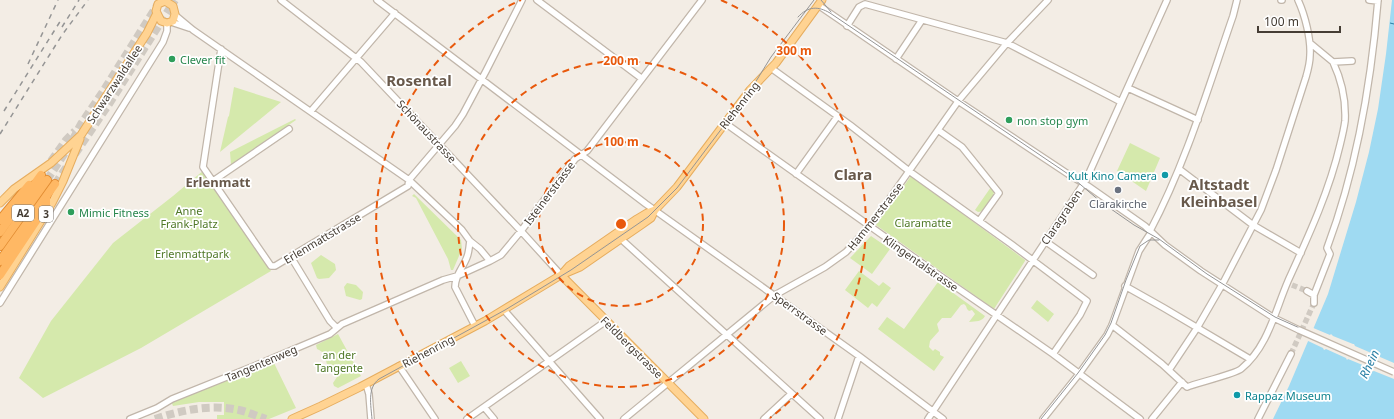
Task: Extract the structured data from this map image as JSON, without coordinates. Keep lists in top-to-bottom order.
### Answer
{
  "streets": {
    "highway": ["A2"],
    "main road": [
      "Schwarzwaldallee",
      "Riehenring",
      "3",
      "Feldbergstrasse"
    ],
    "street": [
      "Schönaustrasse",
      "Isteinerstrasse",
      "Hammerstrasse",
      "Claragraben",
      "Erlenmattstrasse",
      "Klingentalstrasse",
      "Sperrstrasse",
      "Tangentenweg"
    ]
  },
  "crossings": [
    ["Schwarzwaldallee", "3"],
    ["Riehenring", "Schönaustrasse"],
    ["Riehenring", "Klingentalstrasse"],
    ["Riehenring", "Sperrstrasse"],
    ["Riehenring", "Feldbergstrasse"],
    ["Schönaustrasse", "Isteinerstrasse"],
    ["Schönaustrasse", "Erlenmattstrasse"],
    ["Schönaustrasse", "Feldbergstrasse"],
    ["Isteinerstrasse", "Sperrstrasse"],
    ["Isteinerstrasse", "Tangentenweg"],
    ["Hammerstrasse", "Klingentalstrasse"],
    ["Hammerstrasse", "Sperrstrasse"],
    ["Hammerstrasse", "Feldbergstrasse"],
    ["Claragraben", "Klingentalstrasse"],
    ["Claragraben", "Sperrstrasse"],
    ["Erlenmattstrasse", "Sperrstrasse"]
  ],
  "districts": [
    "Rosental",
    "Clara",
    "Erlenmatt",
    "Altstadt Kleinbasel"
  ],
  "water": ["Rhein"],
  "parks": [
    "Anne Frank-Platz",
    "Claramatte",
    "Erlenmattpark",
    "an der Tangente"
  ],
  "places": [
    "Clever fit",
    "non stop gym",
    "Kult Kino Camera",
    "Clarakirche",
    "Mimic Fitness",
    "Rappaz Museum"
  ],
  "scale_bar": "100 m",
  "rings": ["300 m", "200 m", "100 m"]
}
